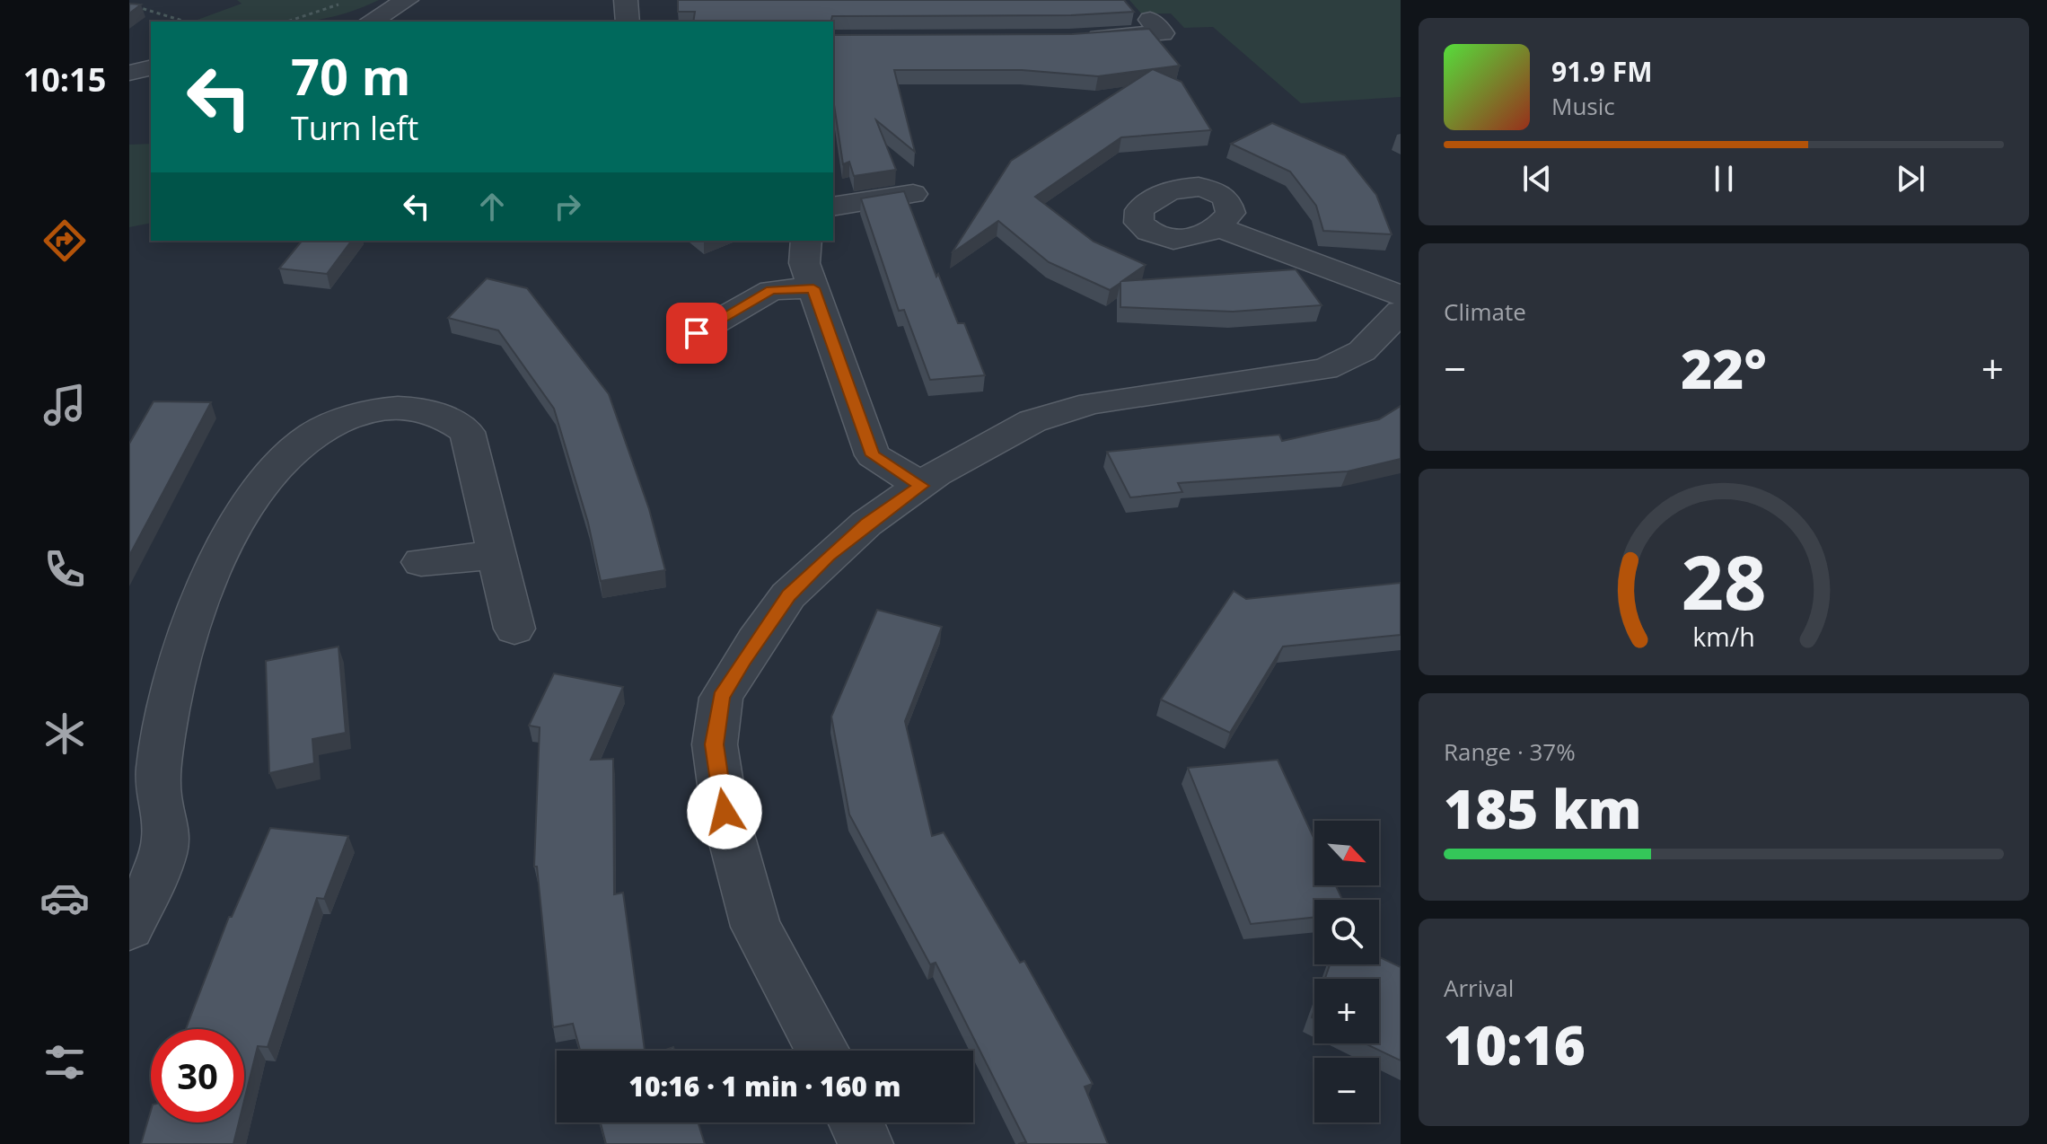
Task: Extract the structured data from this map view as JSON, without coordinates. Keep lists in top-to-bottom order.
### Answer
{
  "north": "bottom right",
  "page": {
    "tabs": "10:15",
    "turn": ["70 m", "Turn left"],
    "song": ["91.9 FM", "Music"],
    "tile": [
      "Climate",
      ["Range · 37%", "185 km"],
      ["Arrival", "10:16"]
    ],
    "heat": ["−", "22°", "+"],
    "map_buttons": ["+", "−"],
    "limit": "30",
    "trip": "10:16 · 1 min · 160 m",
    "gauge": ["28", "km/h"]
  }
}
